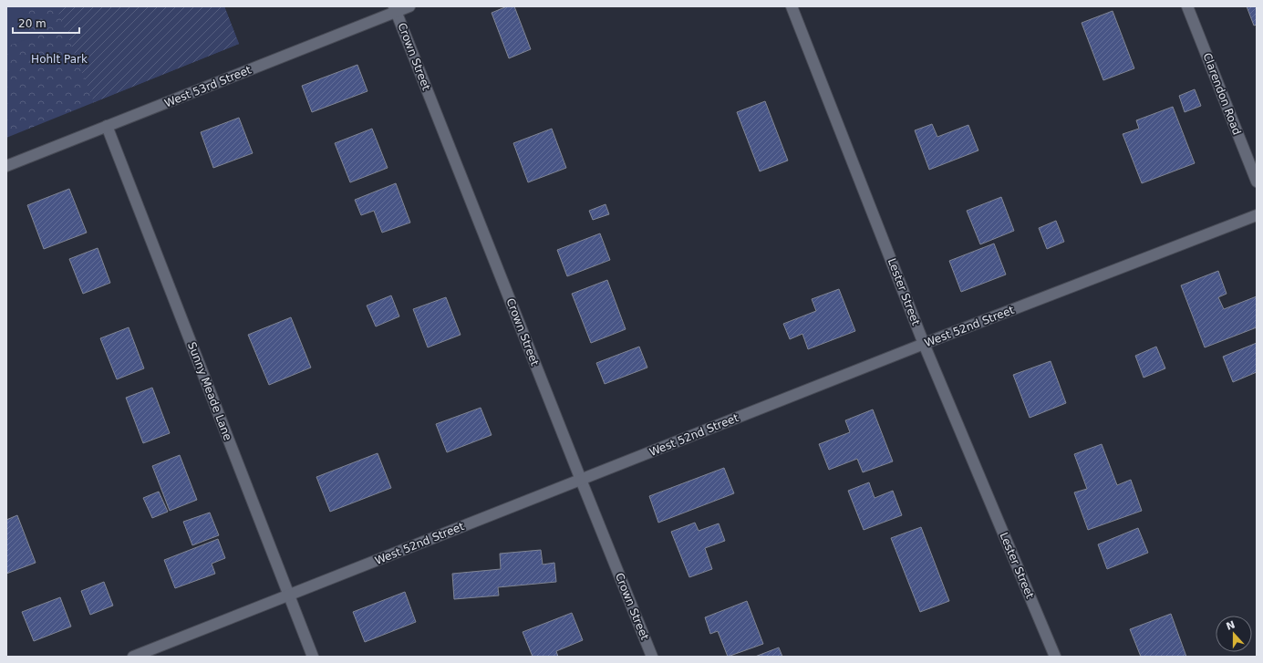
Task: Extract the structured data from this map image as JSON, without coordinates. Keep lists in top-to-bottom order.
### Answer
{
  "streets": {
    "street": [
      "Crown Street",
      "West 53rd Street",
      "Clarendon Road",
      "Lester Street",
      "West 52nd Street",
      "Sunny Meade Lane"
    ]
  },
  "crossings": [
    ["Crown Street", "West 53rd Street"],
    ["Crown Street", "West 52nd Street"],
    ["West 53rd Street", "Sunny Meade Lane"],
    ["Lester Street", "West 52nd Street"],
    ["West 52nd Street", "Sunny Meade Lane"]
  ],
  "parks": ["Hohlt Park"],
  "scale_bar": "20 m",
  "north": "top"
}
